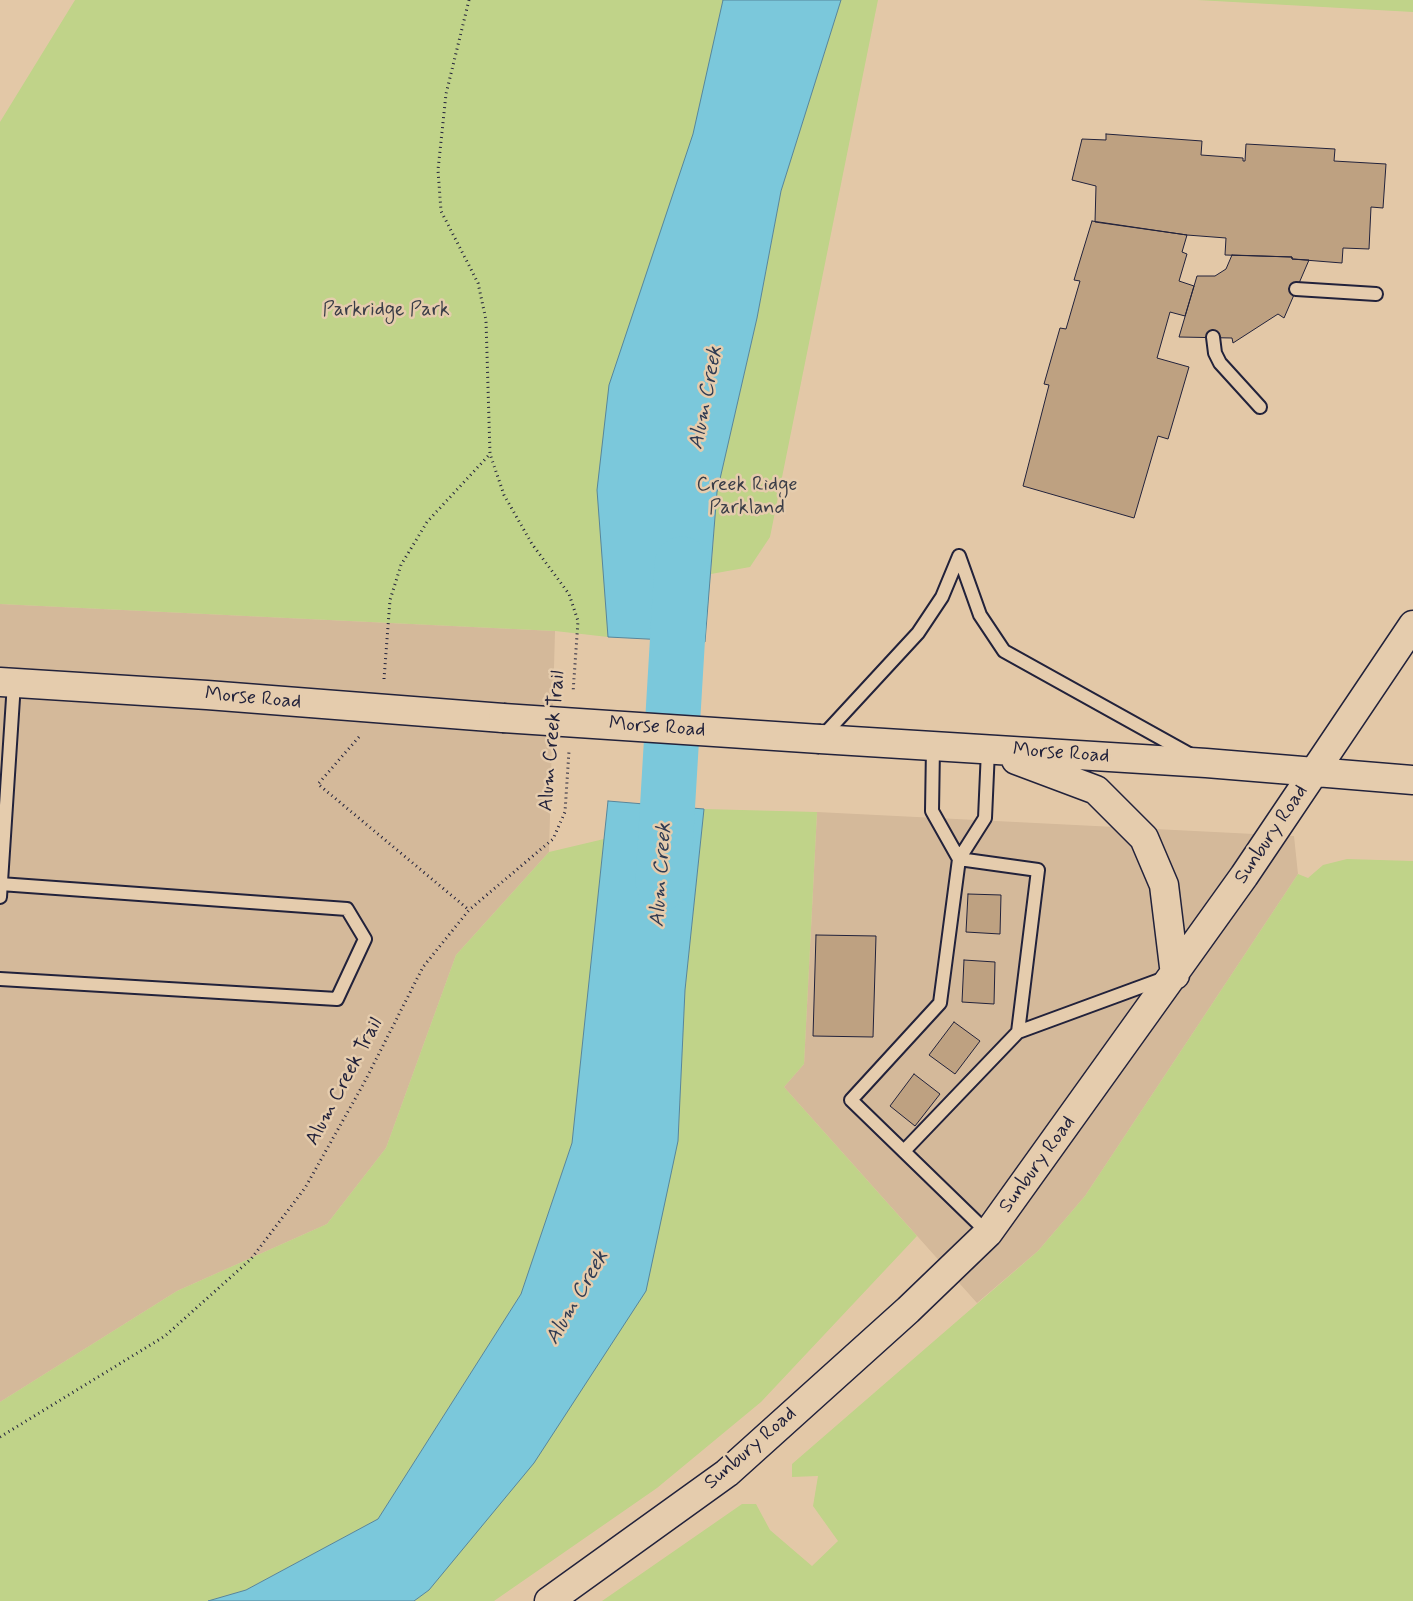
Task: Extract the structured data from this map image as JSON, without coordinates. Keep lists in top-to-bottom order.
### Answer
{
  "streets": {
    "main road": ["Morse Road", "Sunbury Road"],
    "path": ["Alum Creek Trail"]
  },
  "crossings": [
    ["Morse Road", "Sunbury Road"]
  ],
  "water": ["Alum Creek"],
  "parks": ["Parkridge Park", "Creek Ridge Parkland"]
}
